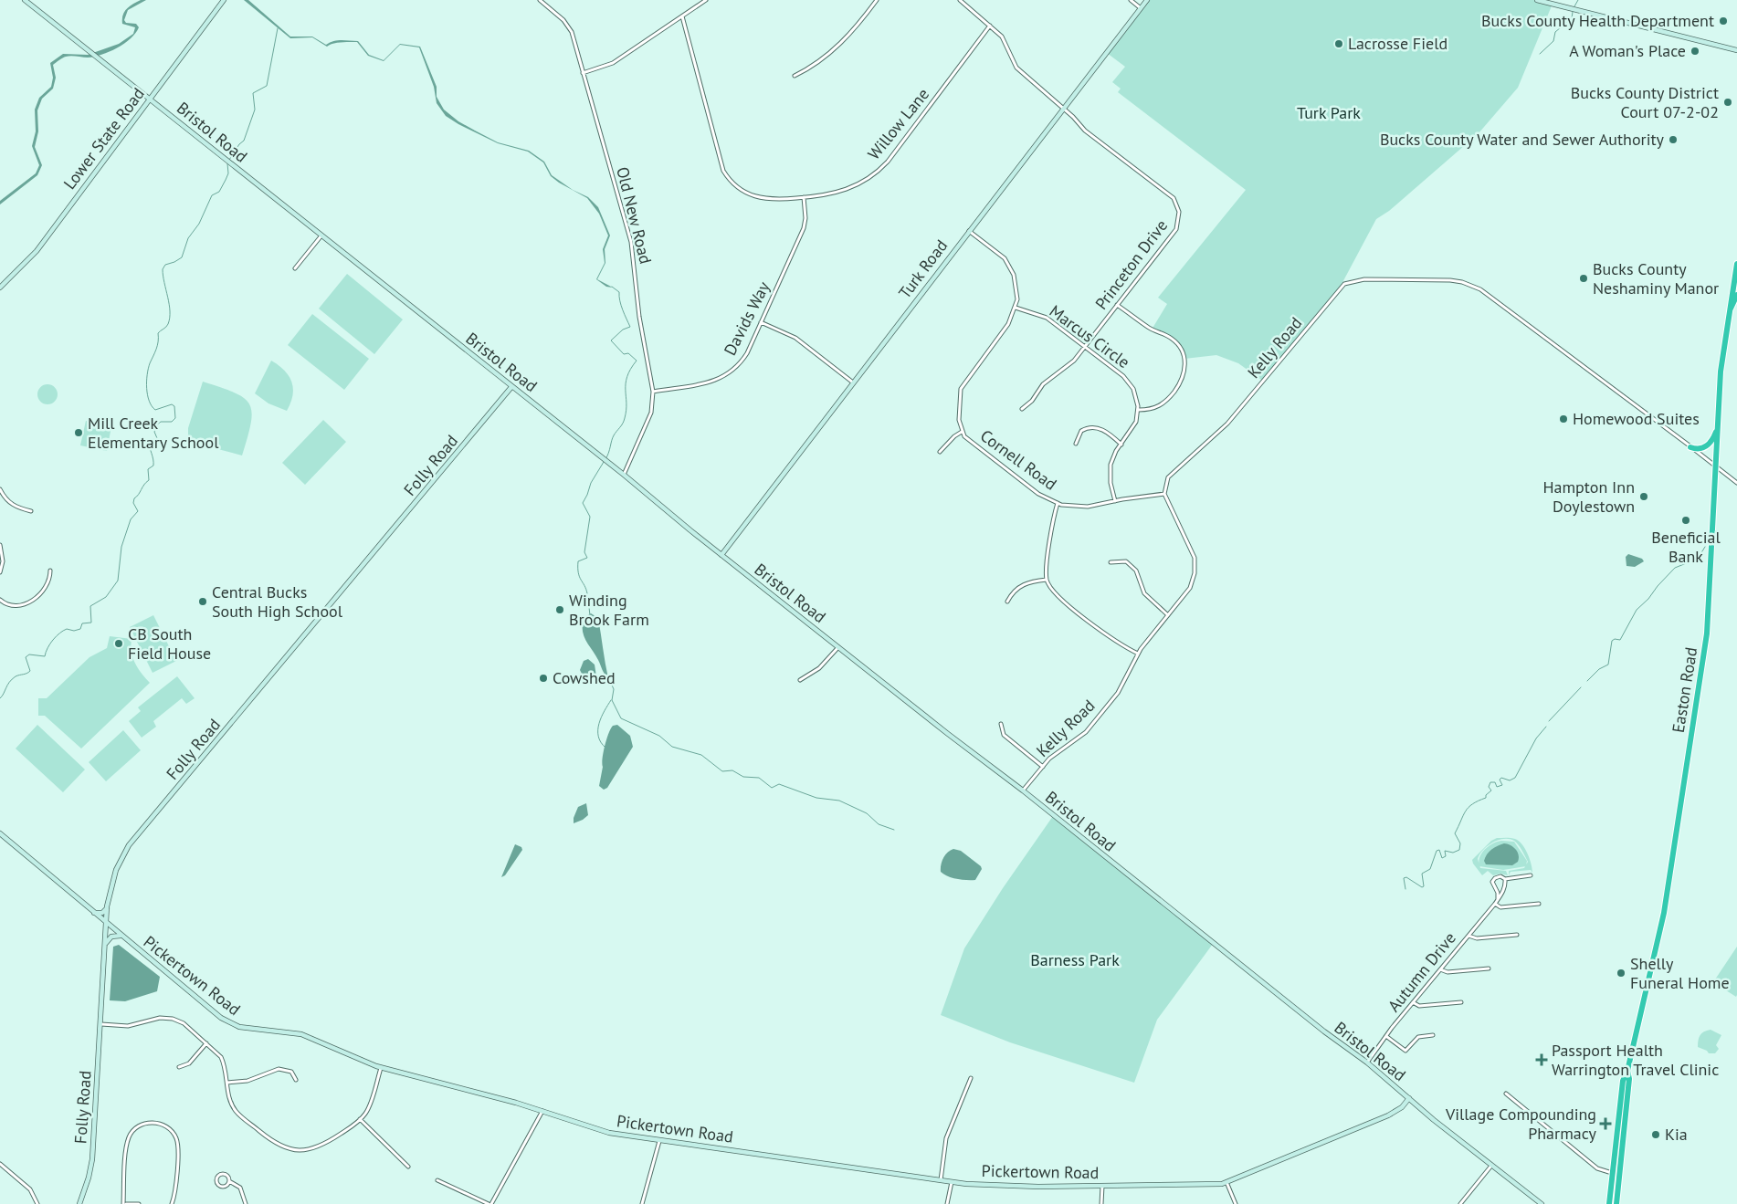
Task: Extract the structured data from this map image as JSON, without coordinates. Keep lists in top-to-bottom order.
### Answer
{
  "streets": {
    "highway": ["Easton Road"],
    "street": [
      "Willow Lane",
      "Bristol Road",
      "Lower State Road",
      "Old New Road",
      "Princeton Drive",
      "Turk Road",
      "Davids Way",
      "Marcus Circle",
      "Kelly Road",
      "Cornell Road",
      "Folly Road",
      "Autumn Drive",
      "Pickertown Road"
    ]
  },
  "crossings": [
    ["Willow Lane", "Princeton Drive"],
    ["Willow Lane", "Davids Way"],
    ["Bristol Road", "Lower State Road"],
    ["Bristol Road", "Old New Road"],
    ["Bristol Road", "Turk Road"],
    ["Bristol Road", "Kelly Road"],
    ["Bristol Road", "Folly Road"],
    ["Bristol Road", "Autumn Drive"],
    ["Bristol Road", "Pickertown Road"],
    ["Old New Road", "Davids Way"],
    ["Princeton Drive", "Turk Road"],
    ["Princeton Drive", "Marcus Circle"],
    ["Turk Road", "Cornell Road"],
    ["Marcus Circle", "Cornell Road"],
    ["Kelly Road", "Cornell Road"],
    ["Kelly Road", "Easton Road"],
    ["Folly Road", "Pickertown Road"]
  ],
  "parks": ["Turk Park", "Barness Park"],
  "places": {
    "other": [
      "Bucks County Health Department",
      "Lacrosse Field",
      "A Woman's Place",
      "Bucks County District Court 07-2-02",
      "Bucks County Water and Sewer Authority",
      "Bucks County Neshaminy Manor",
      "Homewood Suites",
      "Mill Creek Elementary School",
      "Hampton Inn Doylestown",
      "Beneficial Bank",
      "Central Bucks South High School",
      "Winding Brook Farm",
      "CB South Field House",
      "Cowshed",
      "Shelly Funeral Home",
      "Kia"
    ],
    "health": ["Passport Health Warrington Travel Clinic", "Village Compounding Pharmacy"]
  }
}
